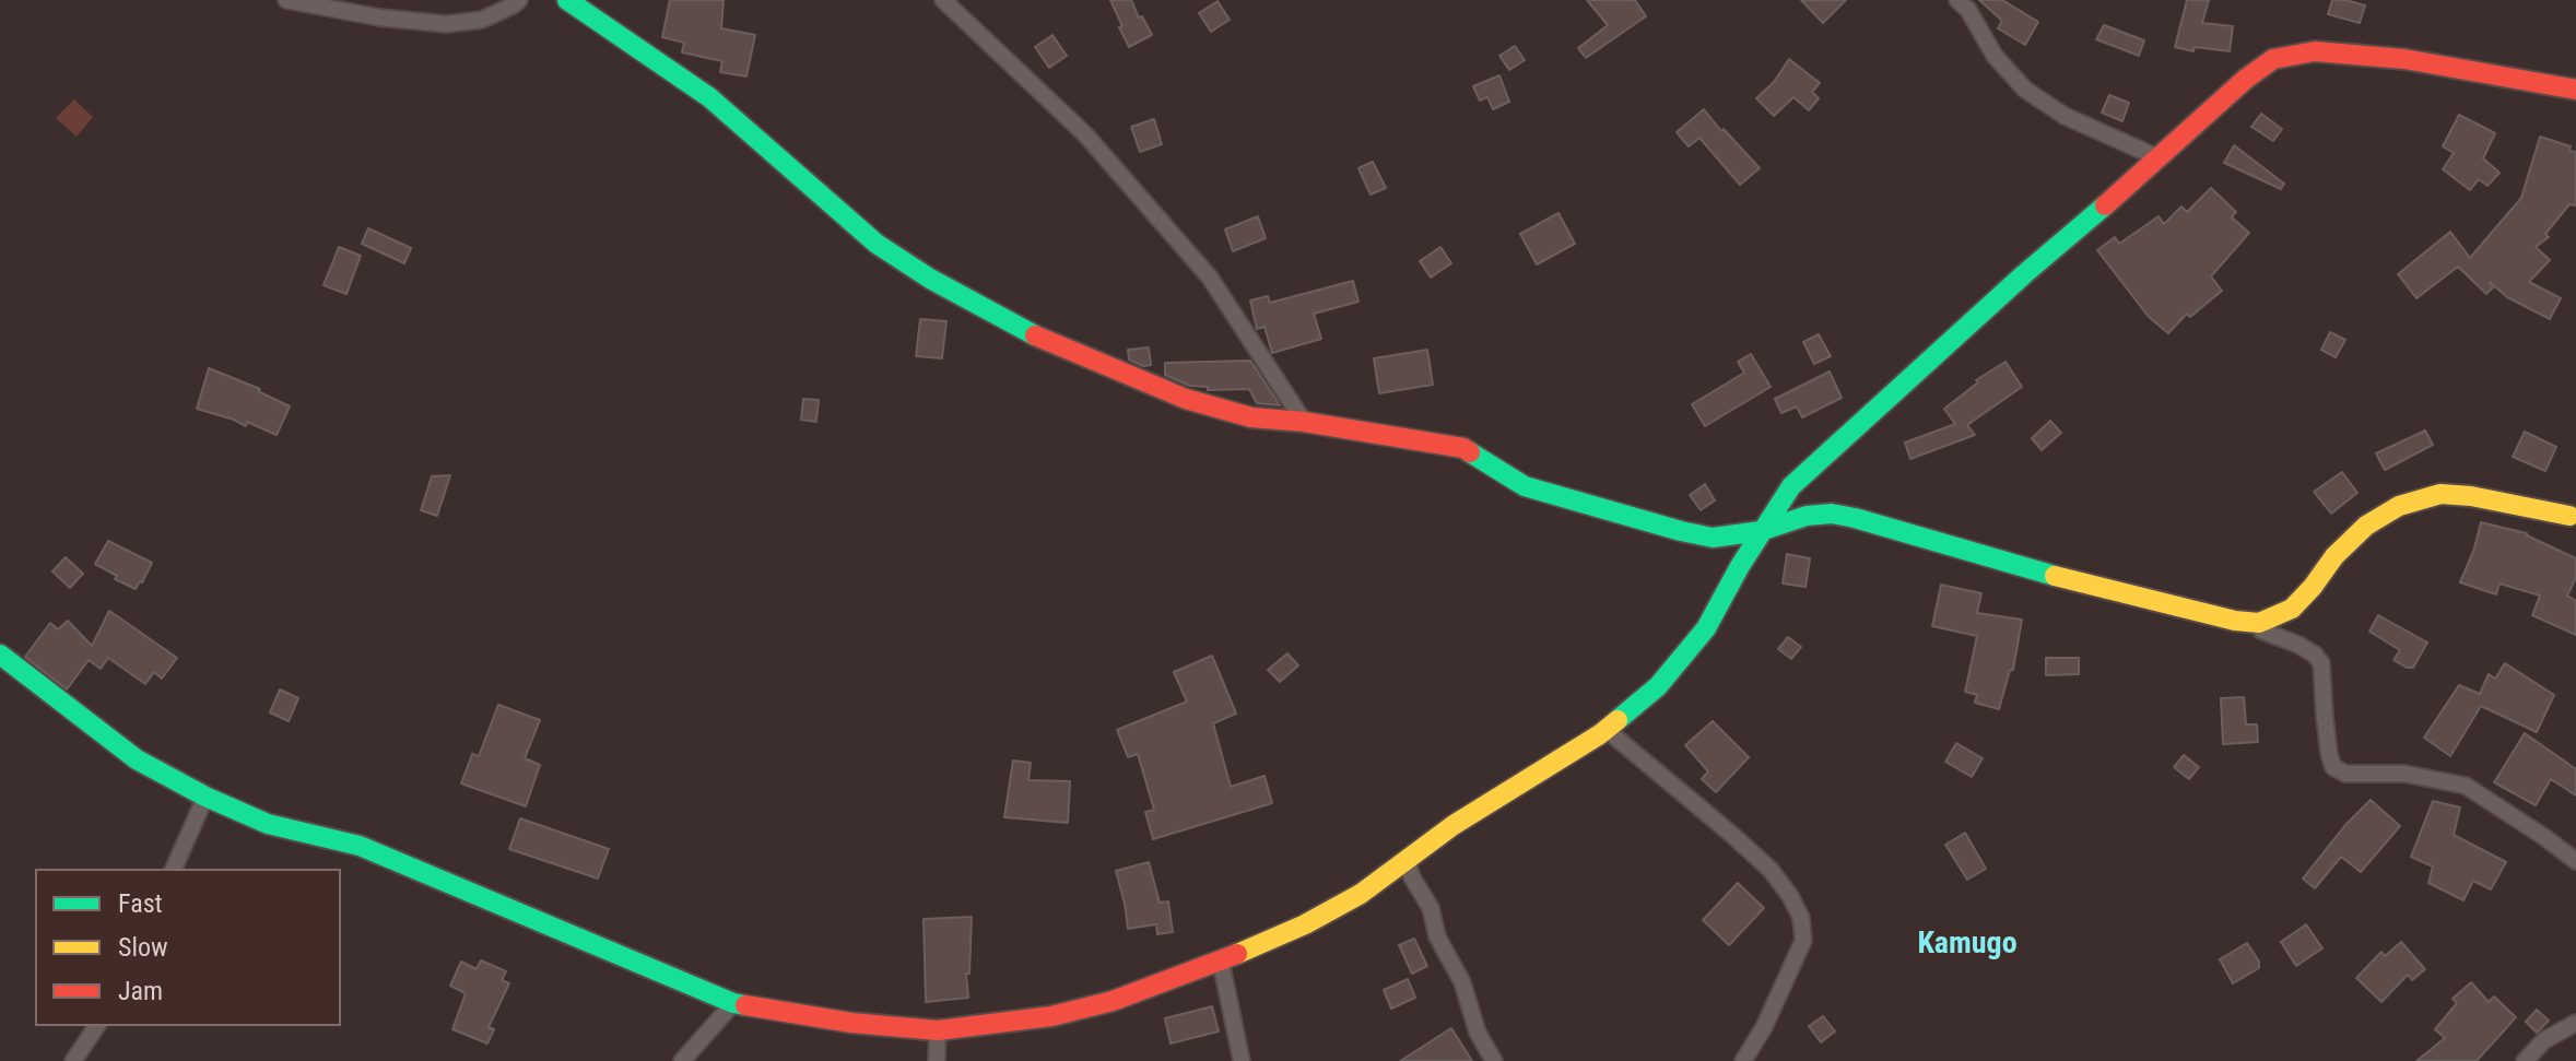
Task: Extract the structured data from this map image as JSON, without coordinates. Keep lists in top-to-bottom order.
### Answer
{
  "districts": ["Kamugo"],
  "legend": ["Fast", "Slow", "Jam"]
}
